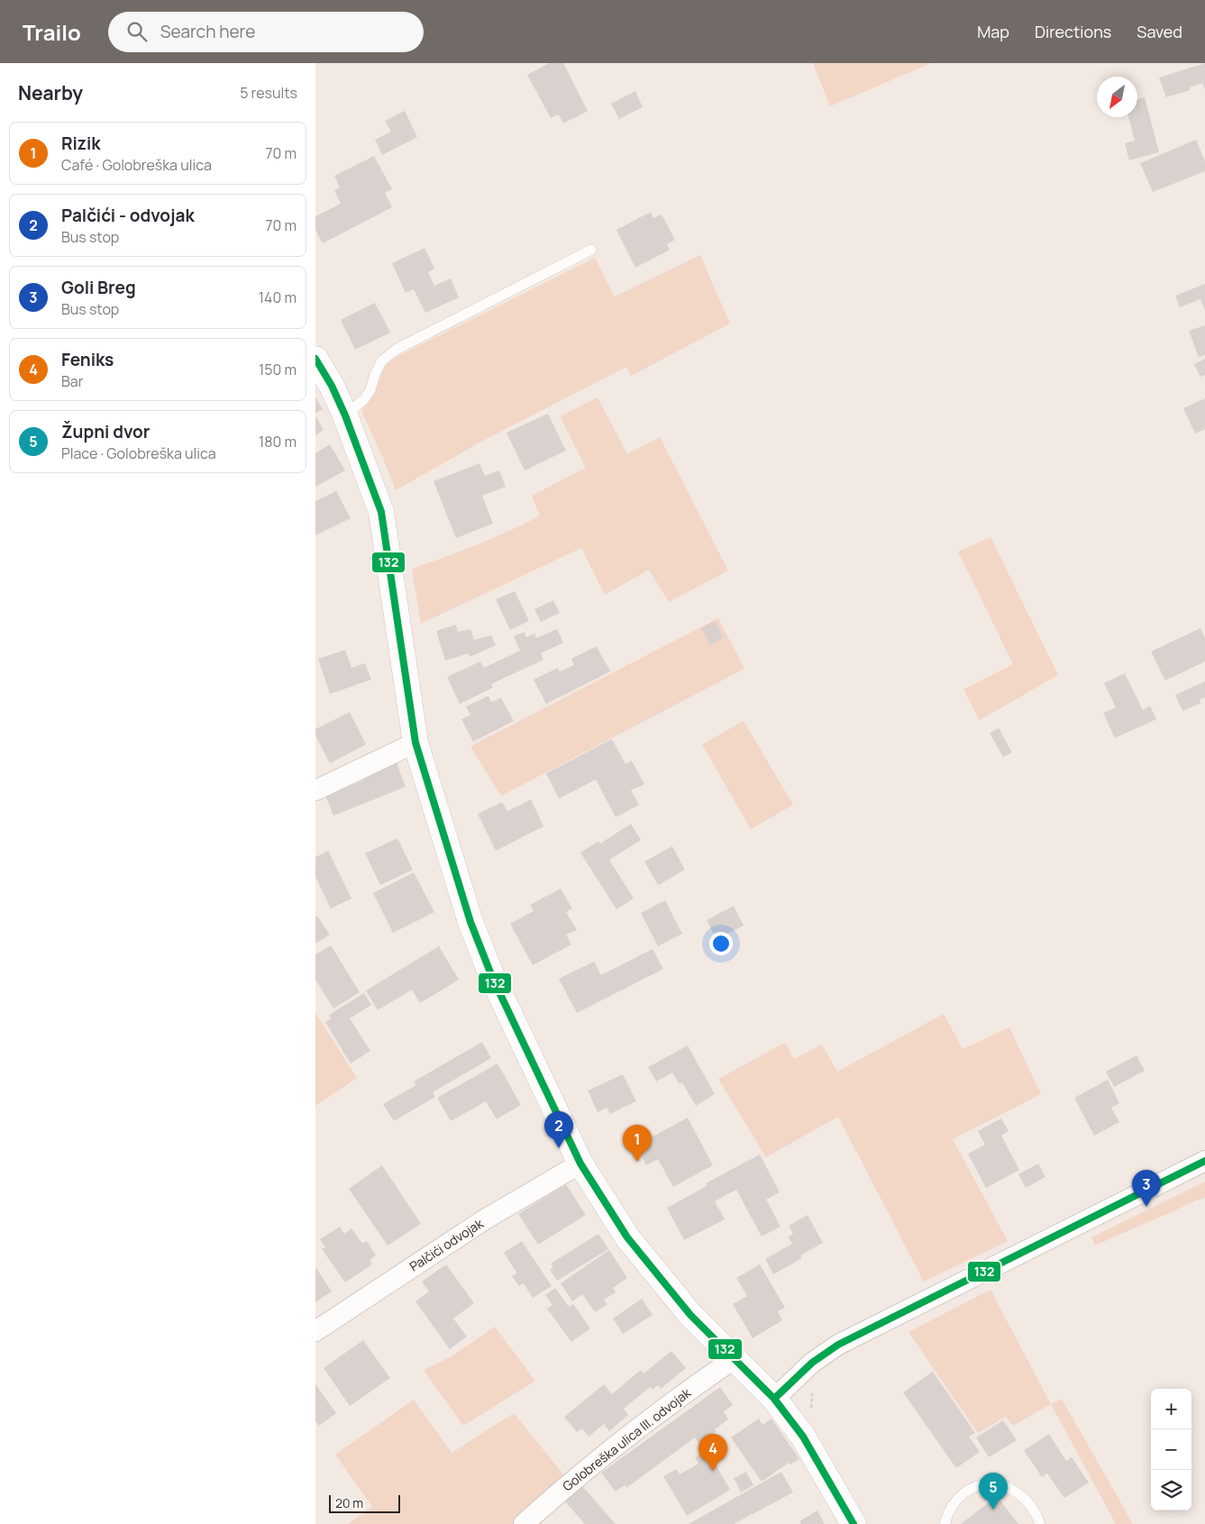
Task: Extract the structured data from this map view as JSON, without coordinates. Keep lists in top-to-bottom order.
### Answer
{
  "streets": {
    "street": ["Palčići odvojak", "Golobreška ulica III. odvojak"]
  },
  "lines": ["transit line 132"],
  "scale_bar": "20 m",
  "north": "bottom left",
  "page": {
    "header": "Trailo",
    "search": "Search here",
    "nav": ["Map", "Directions", "Saved"],
    "heading": ["Nearby", "5 results"],
    "list": [
      {
        "mark": "1",
        "name": "Rizik",
        "note": "Café · Golobreška ulica",
        "value": "70 m"
      },
      {
        "mark": "2",
        "name": "Palčići - odvojak",
        "note": "Bus stop",
        "value": "70 m"
      },
      {
        "mark": "3",
        "name": "Goli Breg",
        "note": "Bus stop",
        "value": "140 m"
      },
      {
        "mark": "4",
        "name": "Feniks",
        "note": "Bar",
        "value": "150 m"
      },
      {
        "mark": "5",
        "name": "Župni dvor",
        "note": "Place · Golobreška ulica",
        "value": "180 m"
      }
    ],
    "pins": [
      "2",
      "1",
      "3",
      "4",
      "5"
    ],
    "map_buttons": ["+", "−"],
    "scale": "20 m"
  }
}
